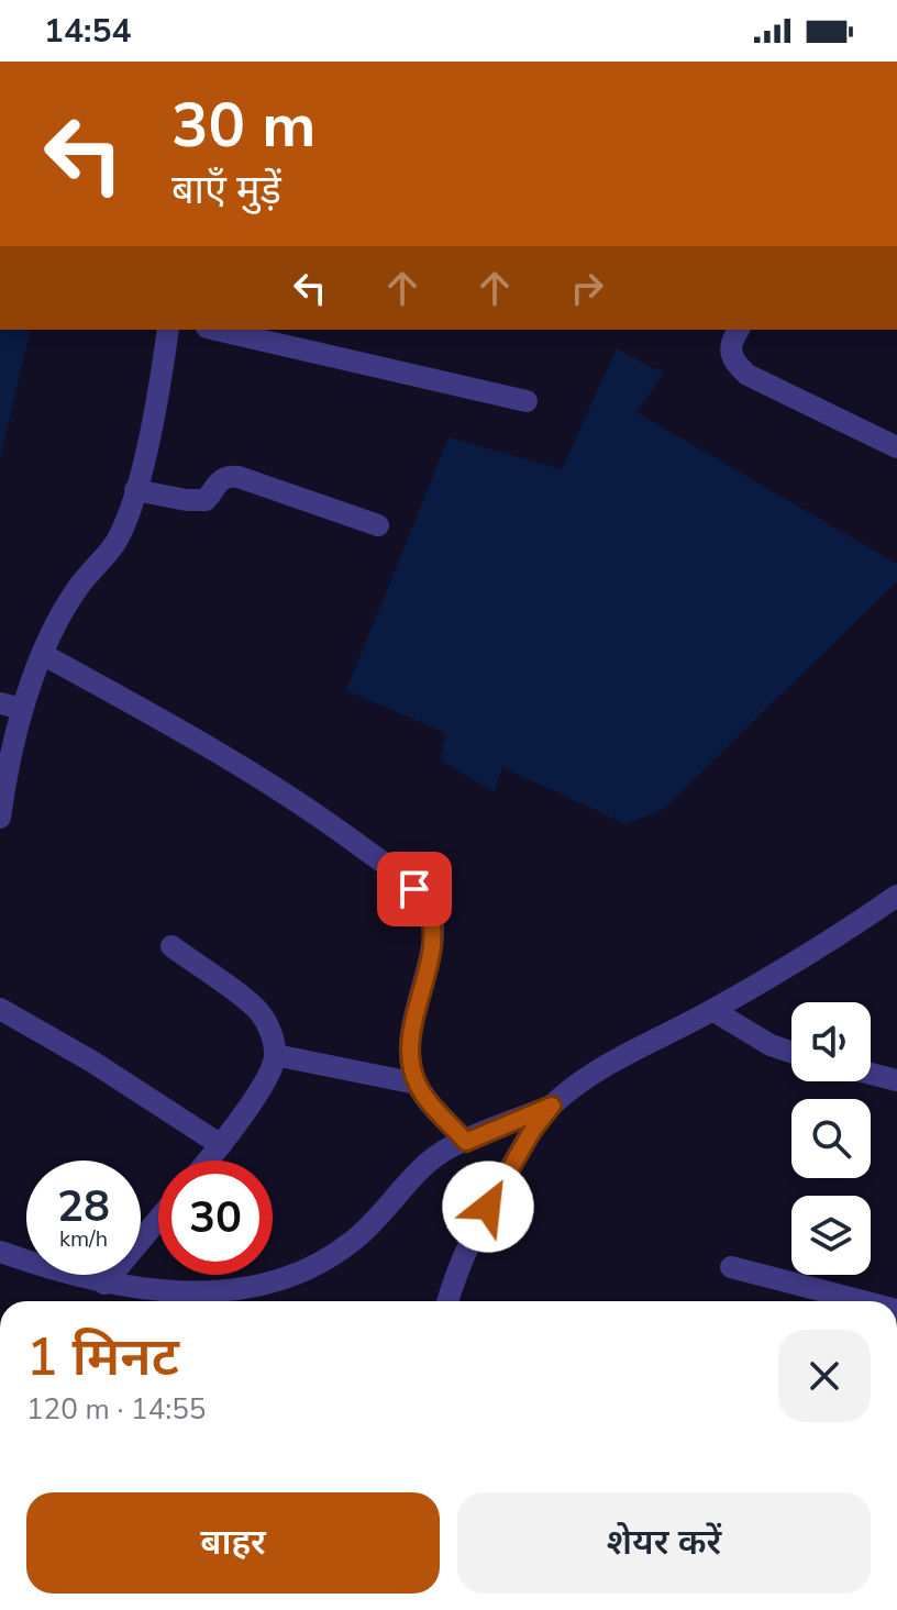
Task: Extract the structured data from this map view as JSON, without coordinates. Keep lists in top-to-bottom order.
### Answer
{
  "page": {
    "status": "14:54",
    "turn": ["30 m", "बाएँ मुड़ें"],
    "speed": "28 km/h",
    "limit": "30",
    "heading": ["1 मिनट", "120 m · 14:55"],
    "buttons": ["बाहर", "शेयर करें"]
  }
}
